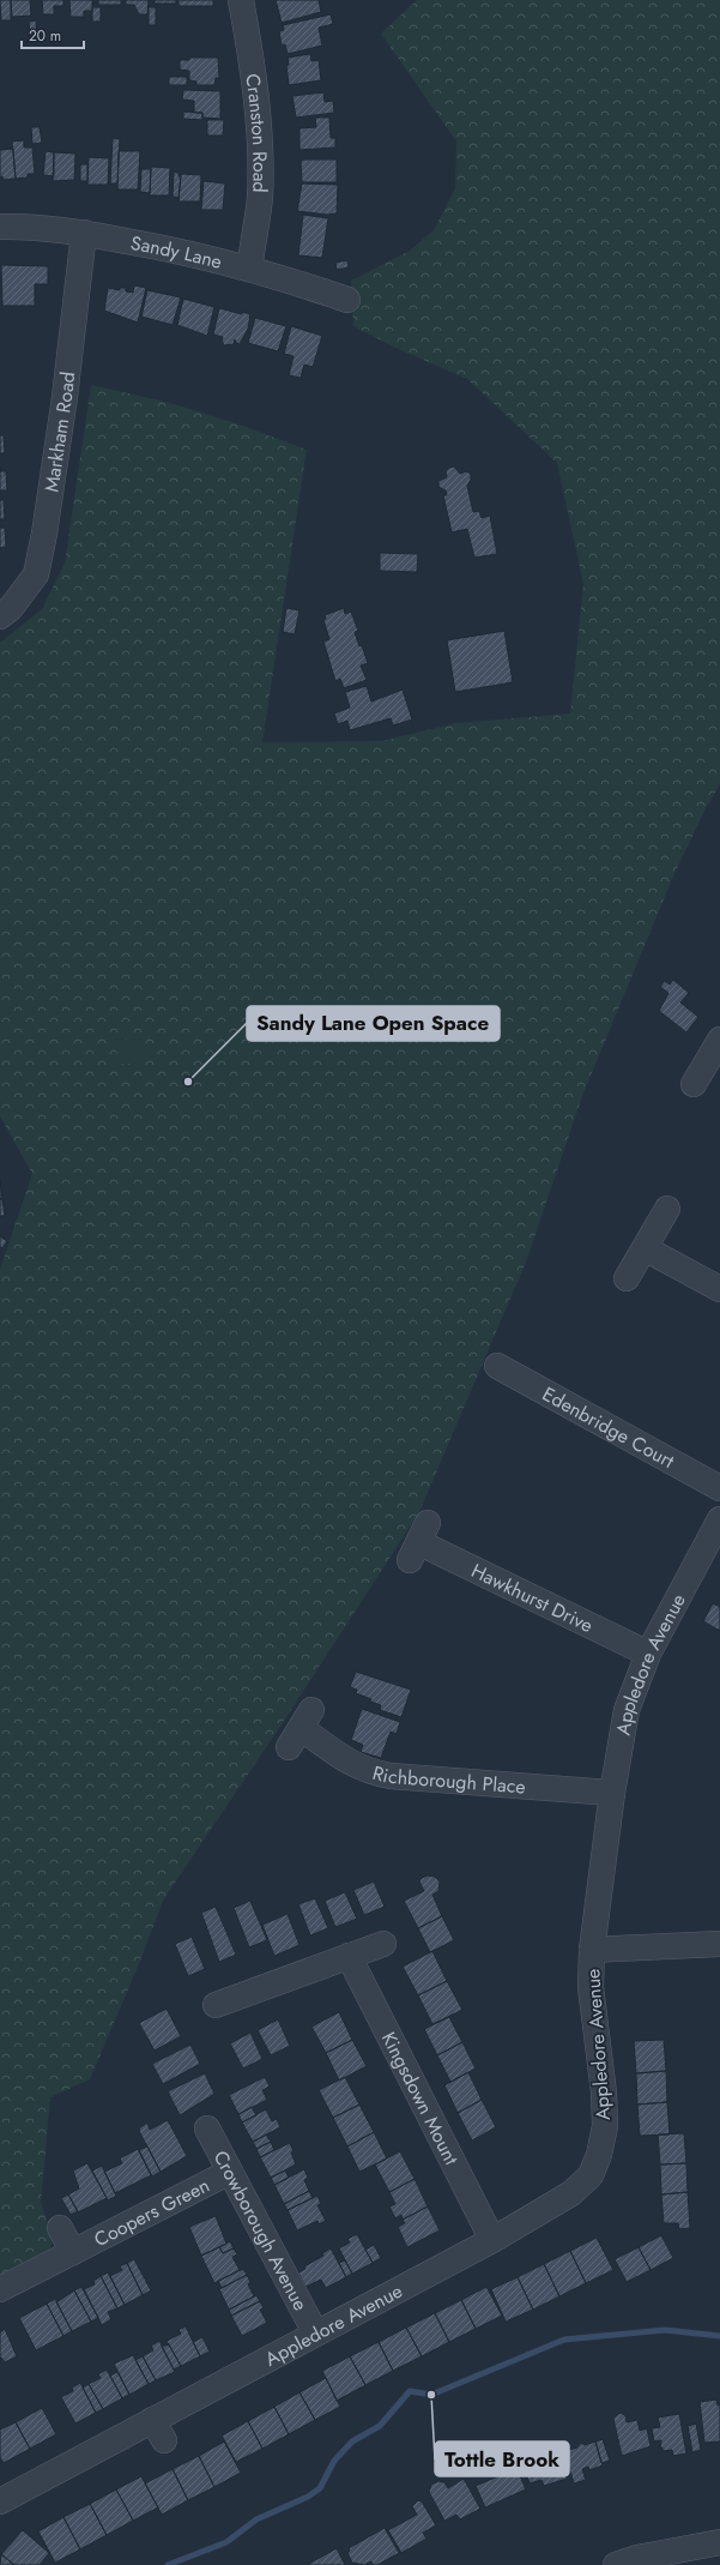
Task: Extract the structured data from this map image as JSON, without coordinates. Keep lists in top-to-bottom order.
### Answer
{
  "streets": {
    "street": [
      "Cranston Road",
      "Sandy Lane",
      "Markham Road",
      "Edenbridge Court",
      "Hawkhurst Drive",
      "Appledore Avenue",
      "Richborough Place",
      "Kingsdown Mount",
      "Coopers Green",
      "Crowborough Avenue"
    ]
  },
  "crossings": [
    ["Cranston Road", "Sandy Lane"],
    ["Sandy Lane", "Markham Road"],
    ["Hawkhurst Drive", "Appledore Avenue"],
    ["Appledore Avenue", "Richborough Place"],
    ["Appledore Avenue", "Kingsdown Mount"],
    ["Appledore Avenue", "Crowborough Avenue"],
    ["Coopers Green", "Crowborough Avenue"]
  ],
  "places": ["Sandy Lane Open Space", "Tottle Brook"],
  "scale_bar": "20 m"
}
